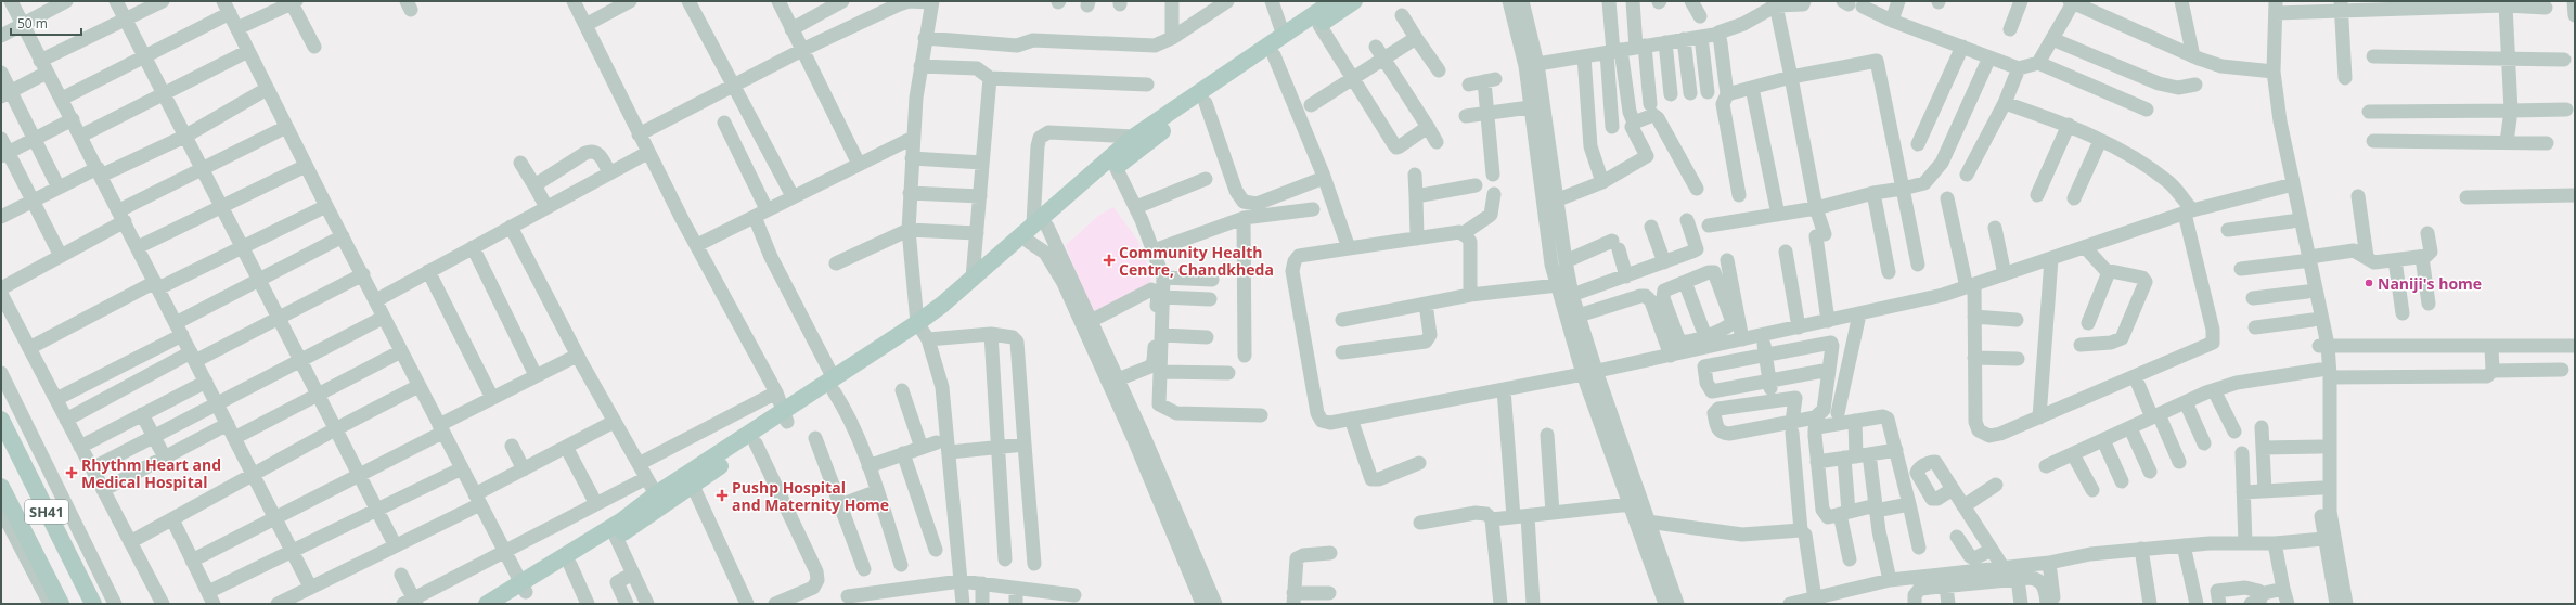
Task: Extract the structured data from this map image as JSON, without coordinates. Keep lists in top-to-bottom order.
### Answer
{
  "streets": {
    "main road": ["SH41"]
  },
  "places": {
    "health": ["Community Health Centre, Chandkheda", "Rhythm Heart and Medical Hospital", "Pushp Hospital and Maternity Home"],
    "other": ["Naniji's home"]
  },
  "scale_bar": "50 m"
}
